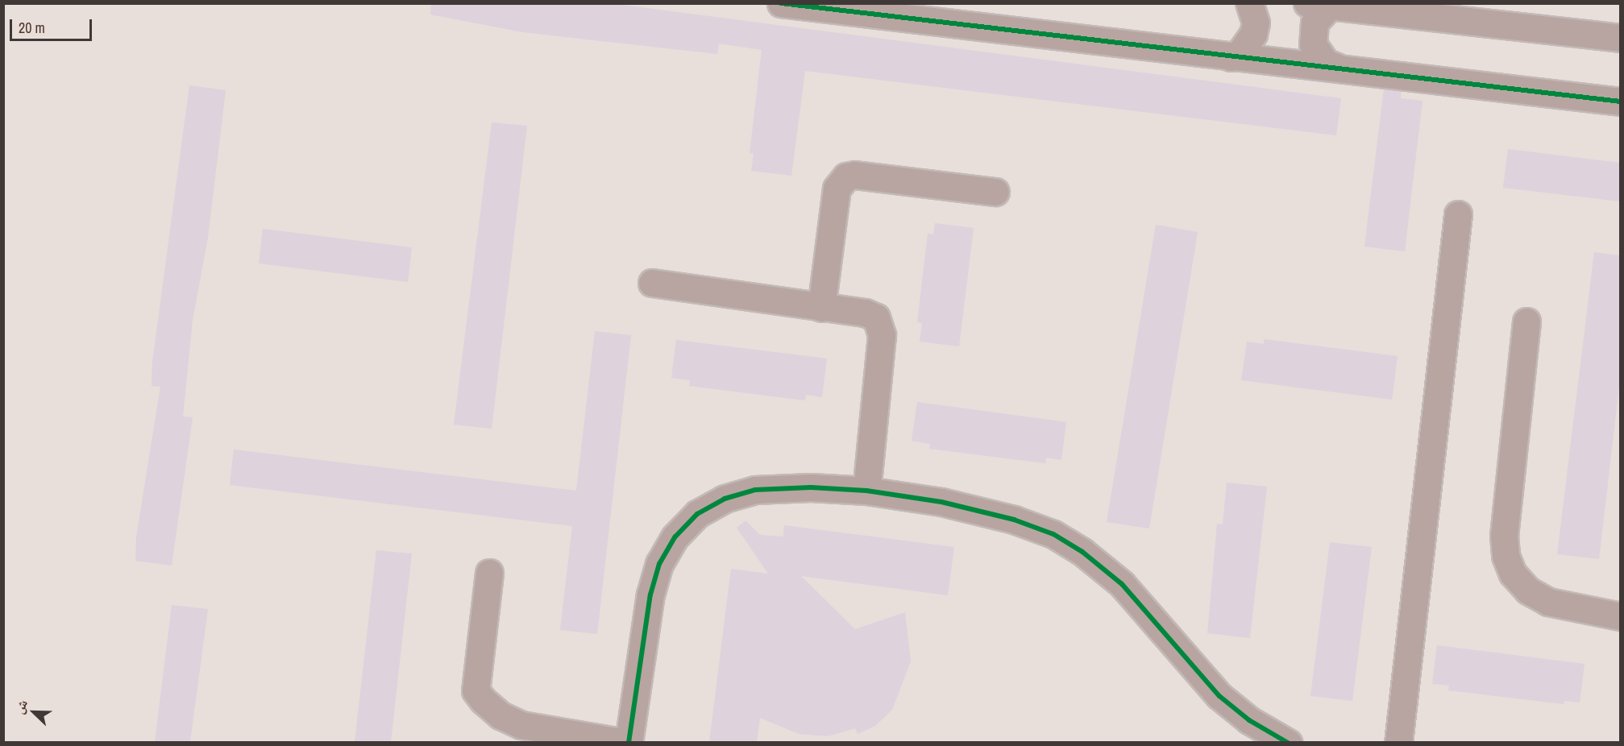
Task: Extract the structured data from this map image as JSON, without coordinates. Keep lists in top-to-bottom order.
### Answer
{
  "scale_bar": "20 m",
  "north": "top left"
}
